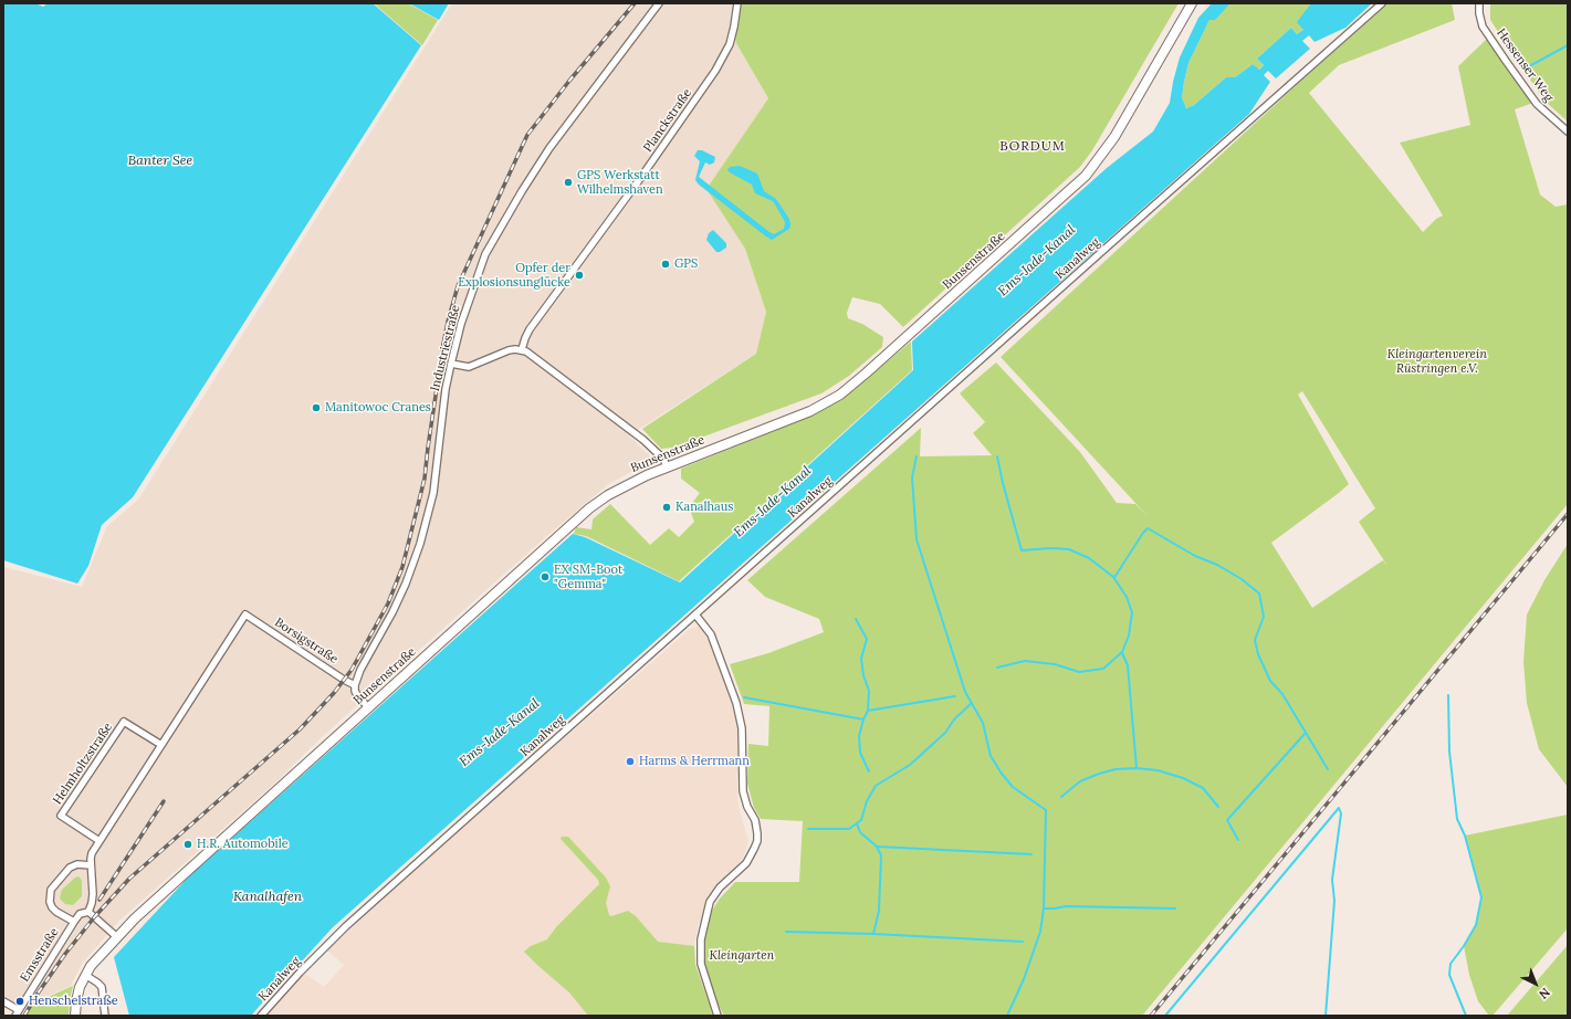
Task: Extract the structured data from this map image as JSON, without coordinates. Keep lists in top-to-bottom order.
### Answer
{
  "streets": {
    "street": [
      "Hessenser Weg",
      "Planckstraße",
      "Kanalweg",
      "Bunsenstraße",
      "Industriestraße",
      "Borsigstraße",
      "Helmholtzstraße",
      "Emsstraße"
    ]
  },
  "crossings": [
    ["Industriestraße", "Borsigstraße"],
    ["Borsigstraße", "Helmholtzstraße"]
  ],
  "districts": ["BORDUM"],
  "water": ["Banter See", "Ems-Jade-Kanal", "Kanalhafen"],
  "parks": ["Kleingartenverein Rüstringen e.V.", "Kleingarten"],
  "places": [
    "GPS Werkstatt Wilhelmshaven",
    "GPS",
    "Opfer der Explosionsunglücke",
    "Manitowoc Cranes",
    "Kanalhaus",
    "EX SM-Boot \"Gemma\"",
    "Harms & Herrmann",
    "H.R. Automobile",
    "Henschelstraße"
  ],
  "north": "bottom right"
}
